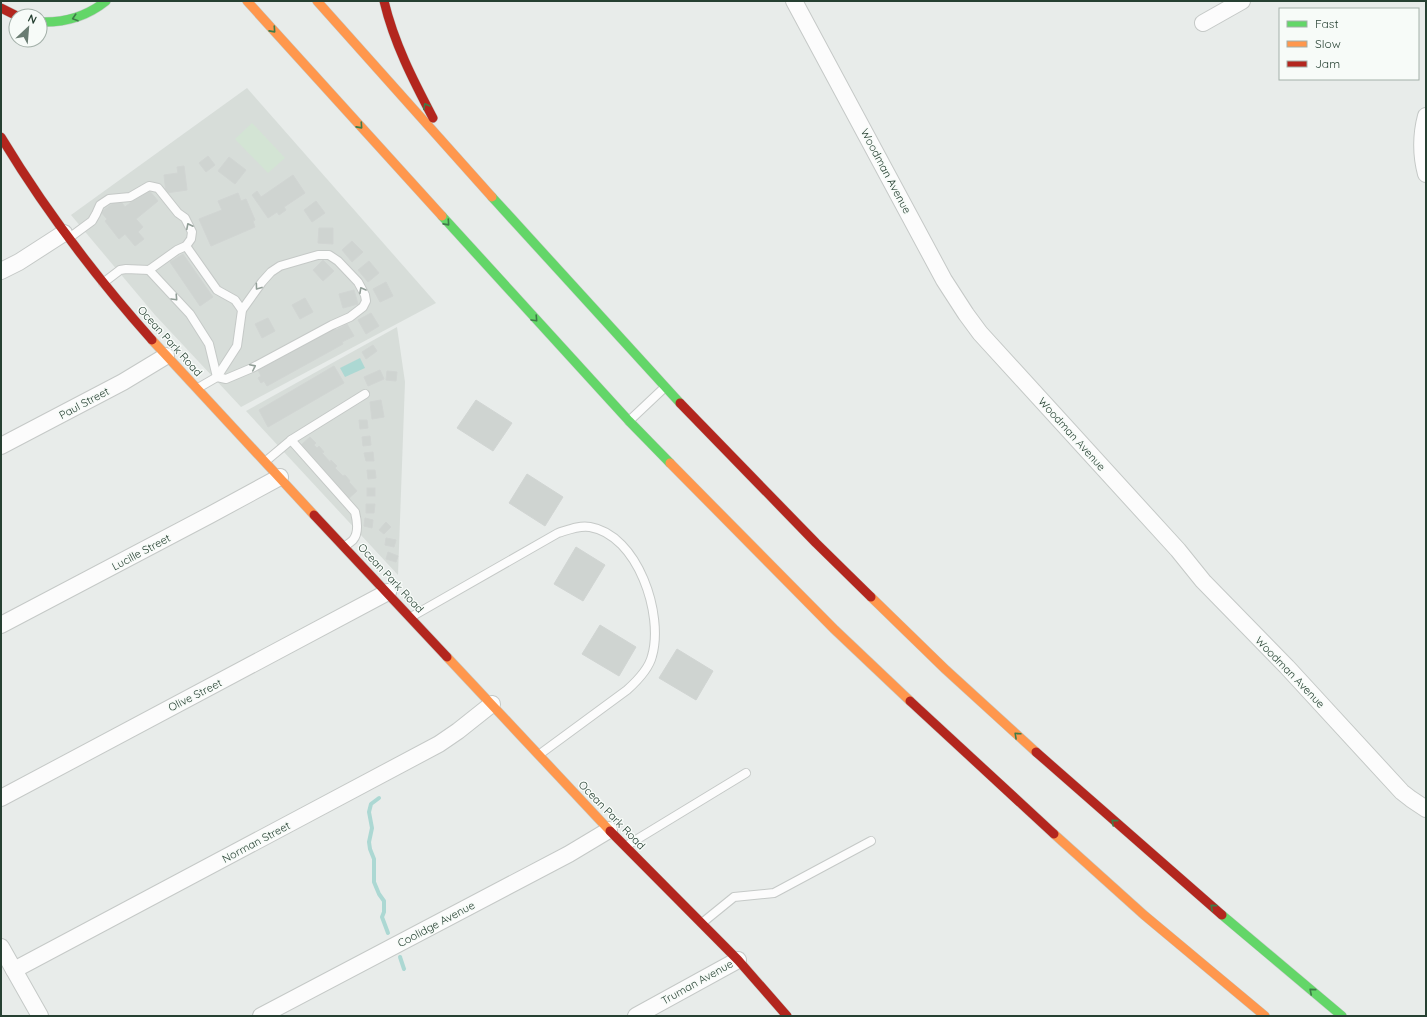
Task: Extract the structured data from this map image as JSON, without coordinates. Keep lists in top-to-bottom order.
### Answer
{
  "streets": {
    "main road": ["Ocean Park Road"],
    "street": [
      "Woodman Avenue",
      "Paul Street",
      "Lucille Street",
      "Olive Street",
      "Norman Street",
      "Coolidge Avenue",
      "Truman Avenue"
    ]
  },
  "crossings": [
    ["Ocean Park Road", "Paul Street"],
    ["Ocean Park Road", "Lucille Street"],
    ["Ocean Park Road", "Olive Street"],
    ["Ocean Park Road", "Norman Street"],
    ["Ocean Park Road", "Coolidge Avenue"],
    ["Ocean Park Road", "Truman Avenue"]
  ],
  "legend": ["Fast", "Slow", "Jam"],
  "north": "top right"
}
